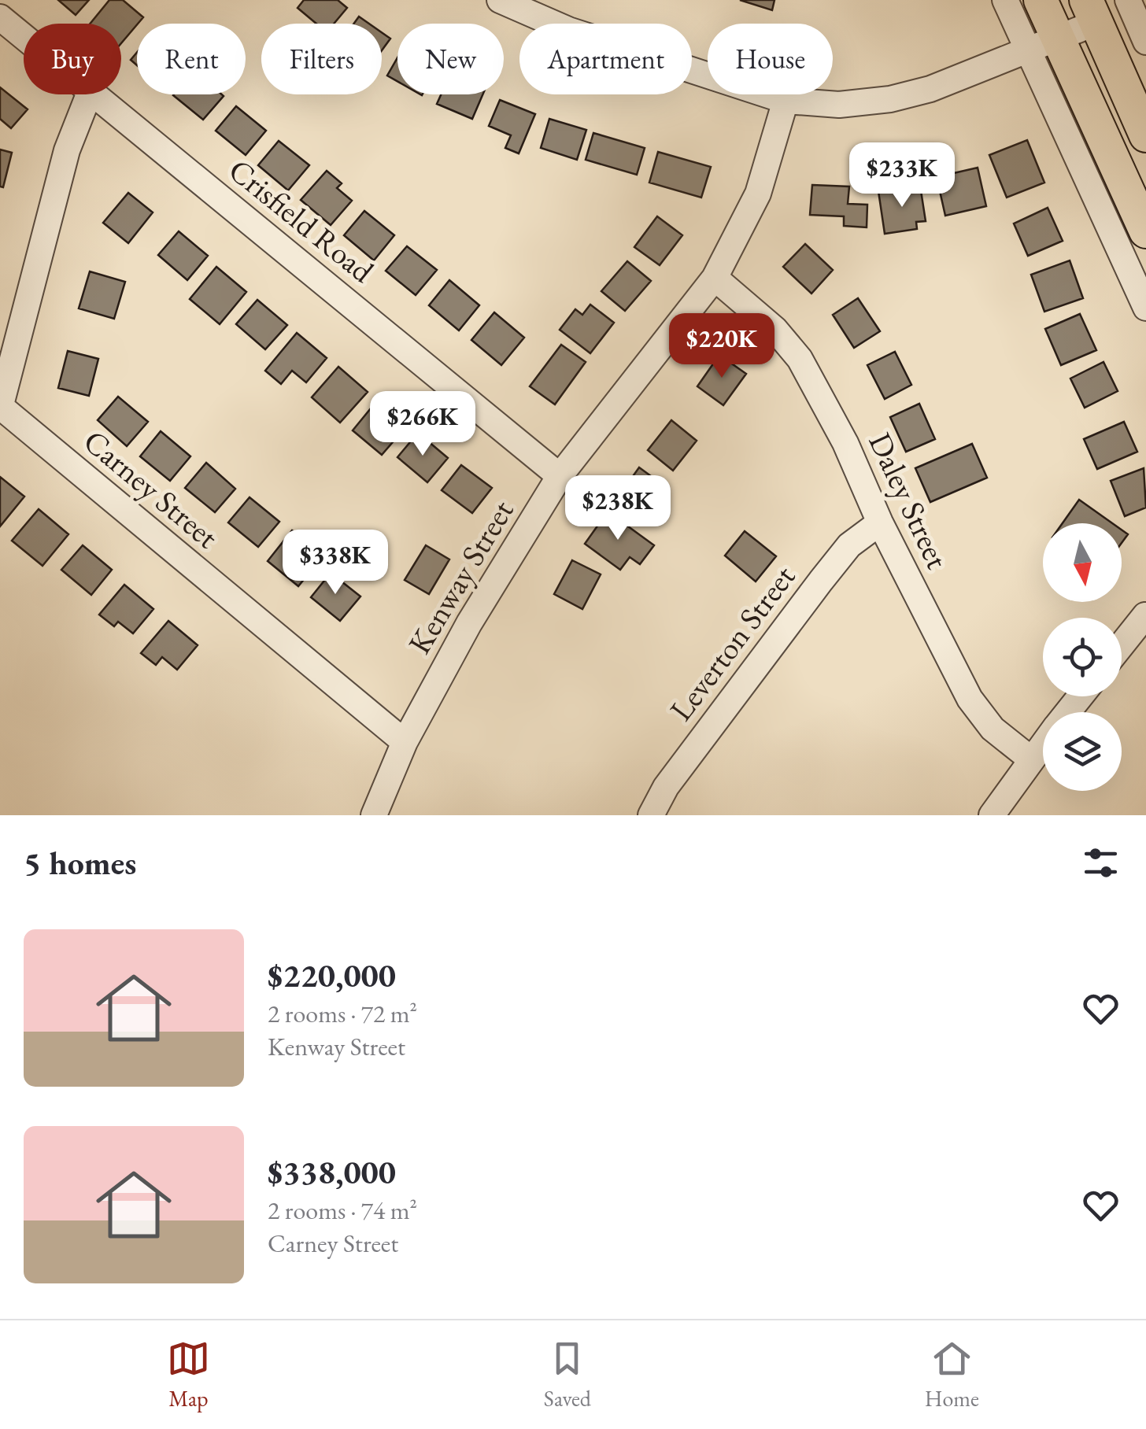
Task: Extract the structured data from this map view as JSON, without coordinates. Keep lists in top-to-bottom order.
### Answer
{
  "streets": {
    "street": [
      "Crisfield Road",
      "Carney Street",
      "Daley Street",
      "Kenway Street",
      "Leverton Street"
    ]
  },
  "crossings": [
    ["Crisfield Road", "Kenway Street"],
    ["Carney Street", "Kenway Street"],
    ["Daley Street", "Kenway Street"],
    ["Daley Street", "Leverton Street"]
  ],
  "north": "bottom",
  "page": {
    "chip": [
      "Buy",
      "Rent",
      "Filters",
      "New",
      "Apartment",
      "House"
    ],
    "price": [
      "$233K",
      "$220K",
      "$266K",
      "$238K",
      "$338K"
    ],
    "heading": "5 homes",
    "list": [
      {
        "name": "$220,000",
        "note": "2 rooms · 72 m² · Kenway Street"
      },
      {
        "name": "$338,000",
        "note": "2 rooms · 74 m² · Carney Street"
      }
    ],
    "tabs": ["Map", "Saved", "Home"]
  }
}
